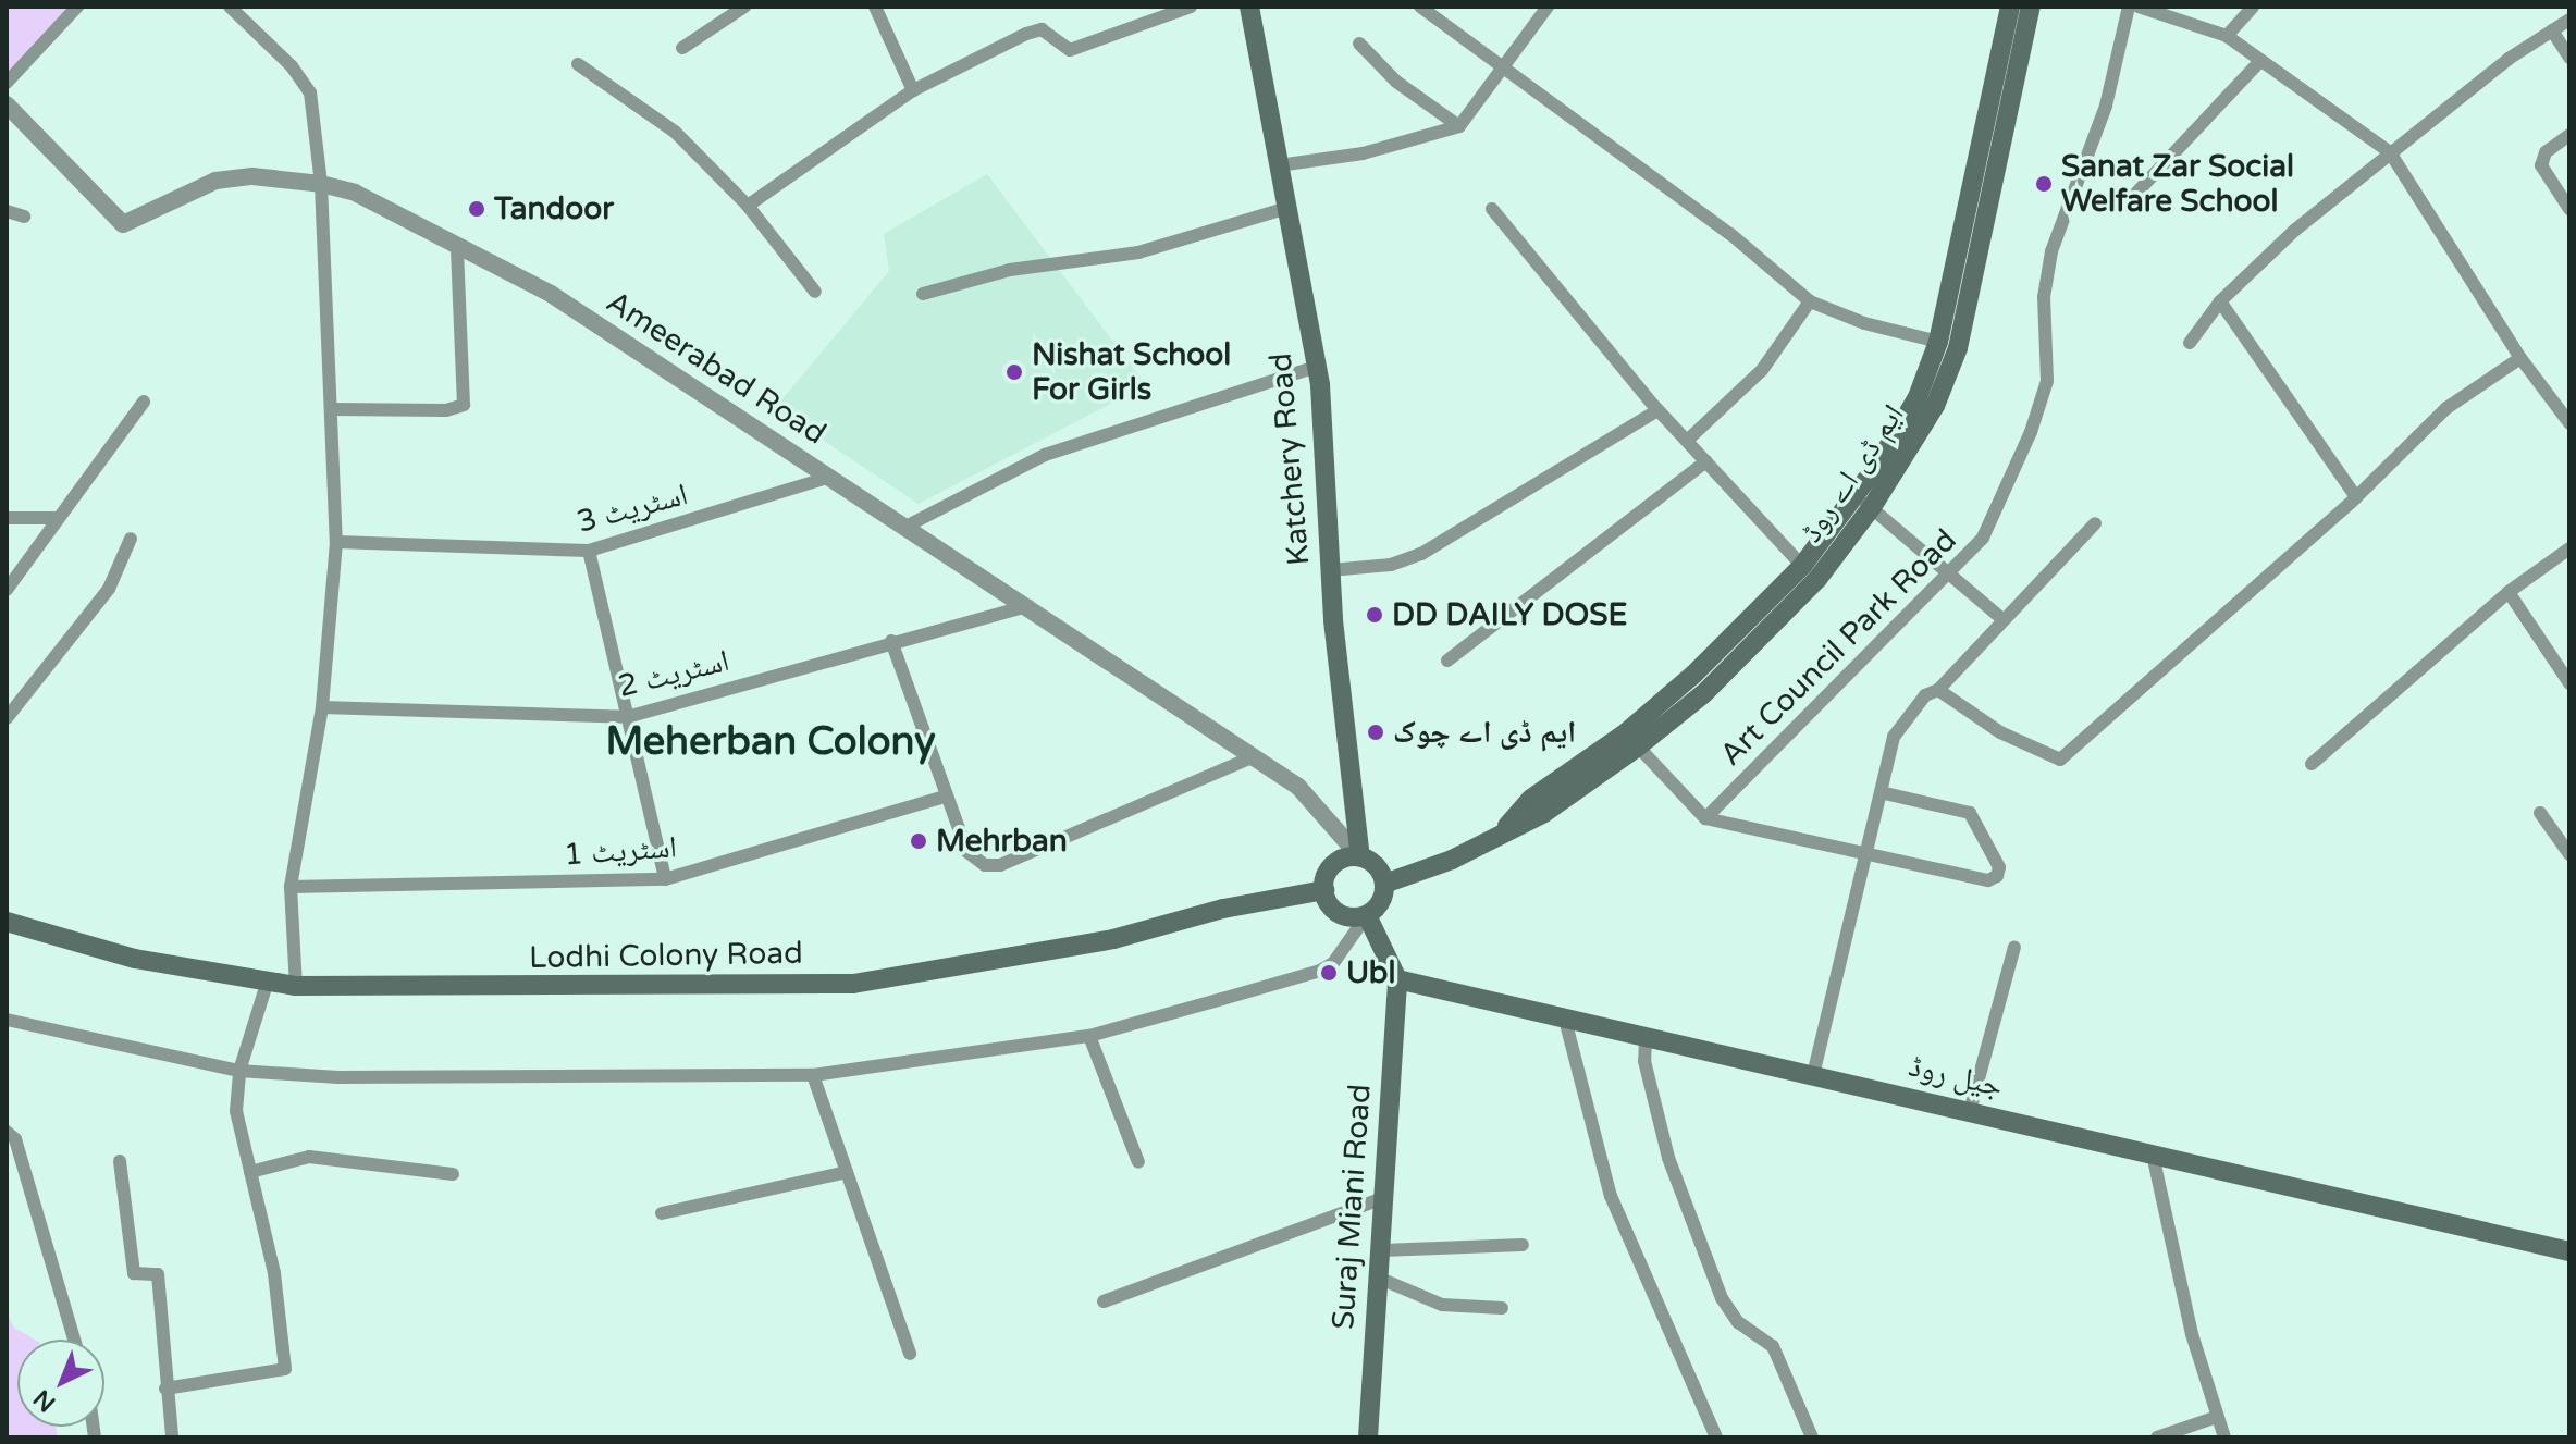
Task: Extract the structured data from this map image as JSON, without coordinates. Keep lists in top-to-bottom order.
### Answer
{
  "streets": {
    "main road": [
      "Katchery Road",
      "ایم ڈی اے روڈ",
      "Lodhi Colony Road",
      "جیل روڈ",
      "Suraj Miani Road"
    ],
    "street": [
      "Ameerabad Road",
      "اسٹریٹ 3",
      "Art Council Park Road",
      "اسٹریٹ 2",
      "اسٹریٹ 1"
    ]
  },
  "crossings": [
    ["Ameerabad Road", "Katchery Road"],
    ["Ameerabad Road", "ایم ڈی اے روڈ"],
    ["Ameerabad Road", "اسٹریٹ 3"],
    ["Ameerabad Road", "اسٹریٹ 2"],
    ["Ameerabad Road", "Lodhi Colony Road"],
    ["Katchery Road", "ایم ڈی اے روڈ"],
    ["Katchery Road", "Lodhi Colony Road"],
    ["ایم ڈی اے روڈ", "Lodhi Colony Road"],
    ["جیل روڈ", "Suraj Miani Road"]
  ],
  "districts": ["Meherban Colony"],
  "places": [
    "Sanat Zar Social Welfare School",
    "Tandoor",
    "Nishat School For Girls",
    "DD DAILY DOSE",
    "ایم ڈی اے چوک",
    "Mehrban",
    "Ubl"
  ],
  "north": "bottom left"
}
